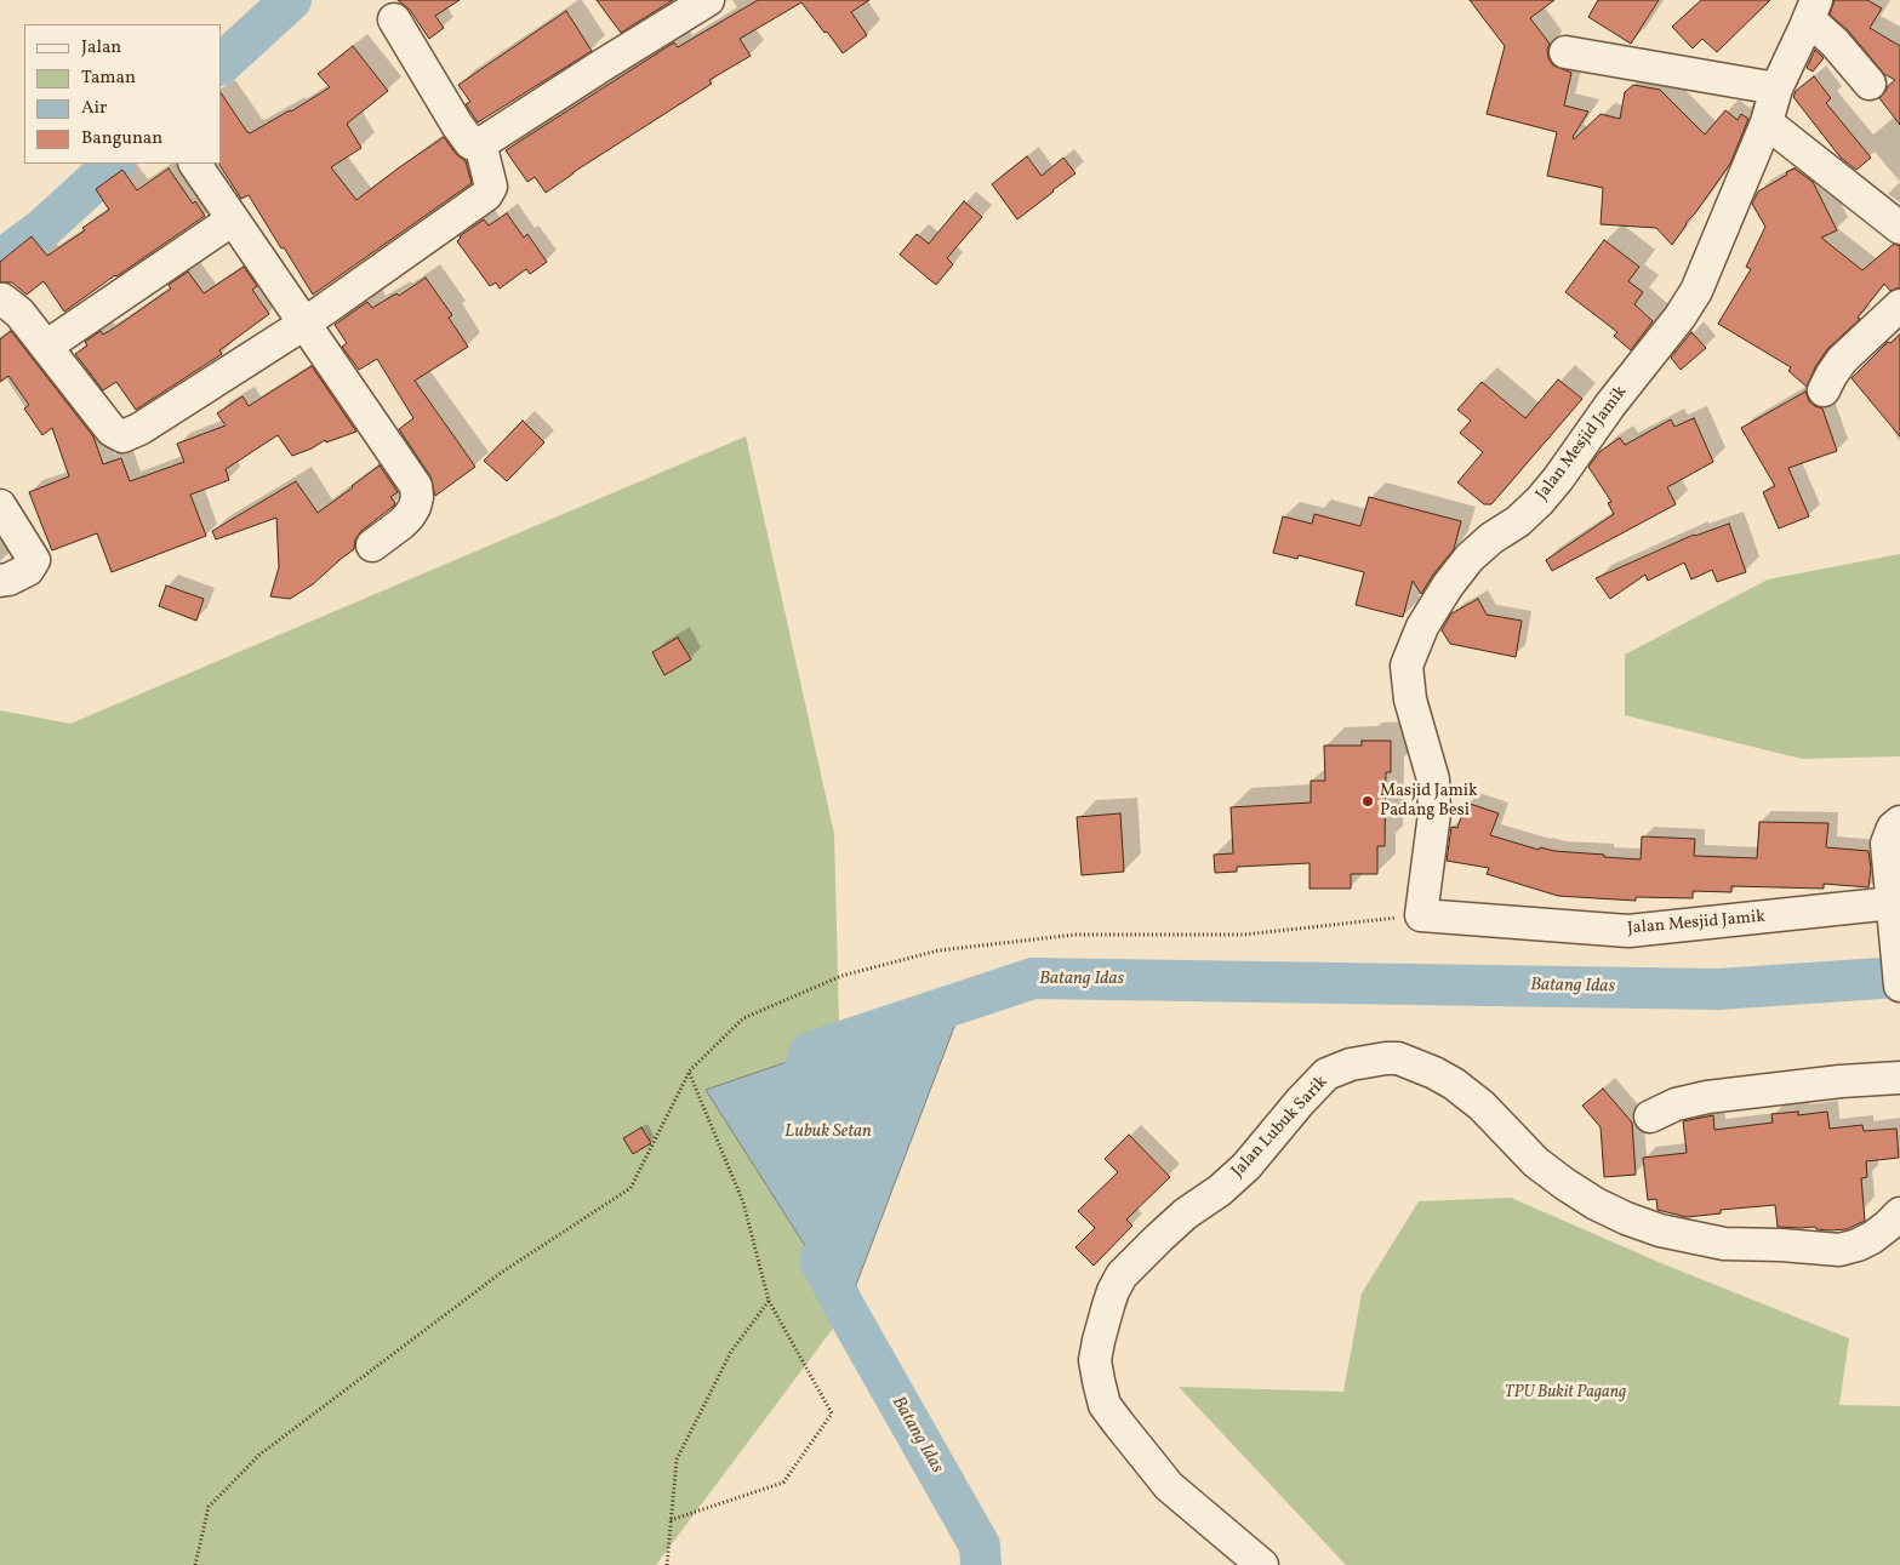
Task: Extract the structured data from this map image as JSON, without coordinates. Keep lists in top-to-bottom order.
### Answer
{
  "streets": {
    "street": ["Jalan Mesjid Jamik", "Jalan Lubuk Sarik"]
  },
  "water": ["Batang Idas", "Lubuk Setan"],
  "parks": ["TPU Bukit Pagang"],
  "places": ["Masjid Jamik Padang Besi"],
  "legend": [
    "Jalan",
    "Taman",
    "Air",
    "Bangunan"
  ]
}
